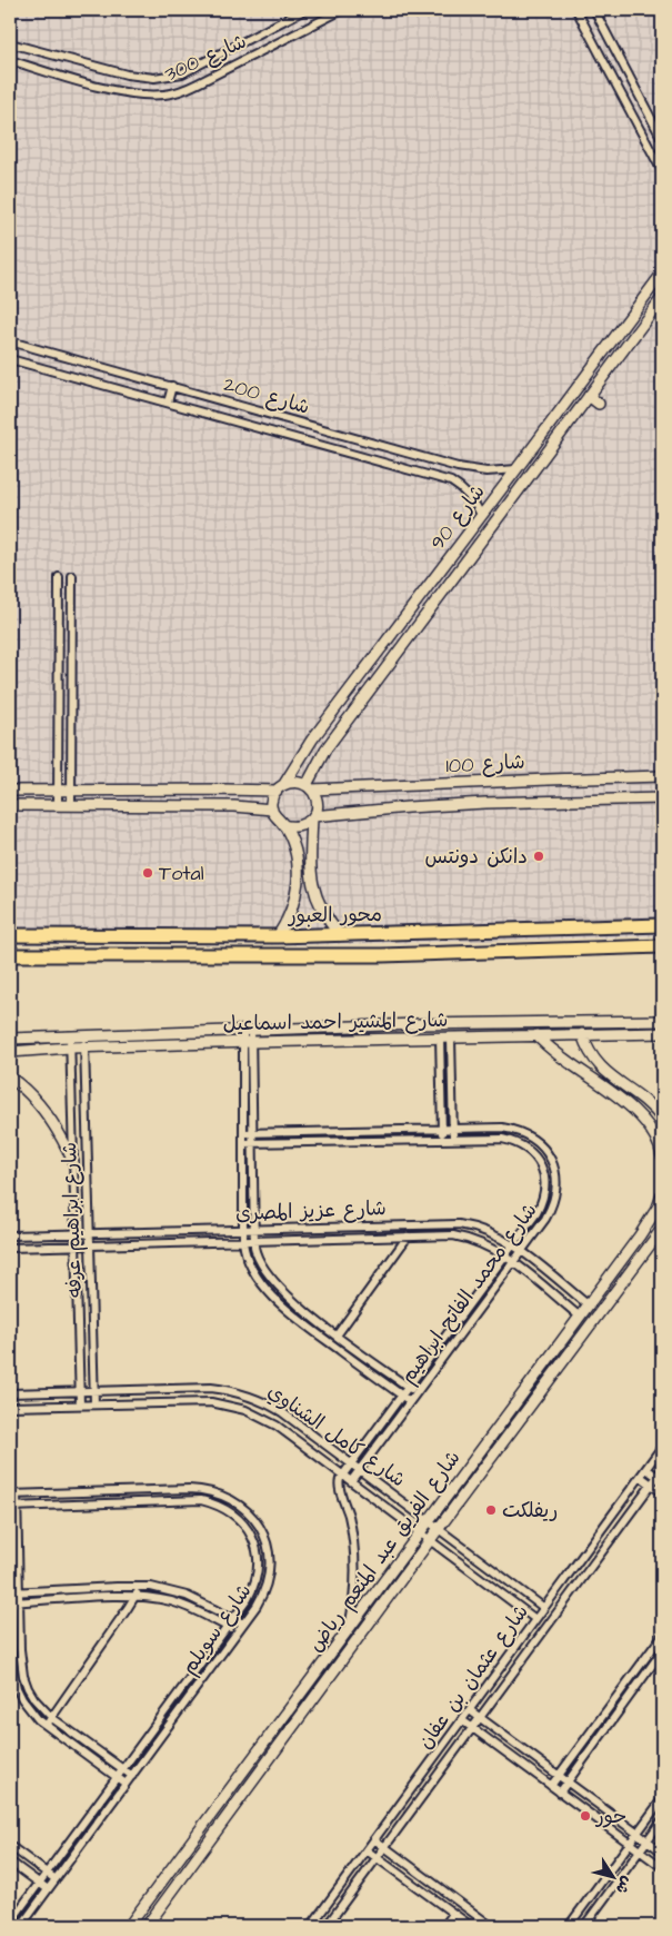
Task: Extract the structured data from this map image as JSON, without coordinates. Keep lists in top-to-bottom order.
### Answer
{
  "streets": {
    "highway": ["محور العبور"],
    "street": [
      "شارع 300",
      "شارع 200",
      "شارع 90",
      "شارع 100",
      "شارع المشير احمد اسماعيل",
      "شارع عزيز المصرى",
      "شارع ابراهيم عرفه",
      "شارع محمد الفاتح ابراهيم",
      "شارع كامل الشناوي",
      "شارع الفريق عبد المنعم رياض",
      "شارع سويلم",
      "شارع عثمان بن عفان"
    ]
  },
  "crossings": [
    ["شارع 200", "شارع 90"],
    ["شارع 90", "شارع 100"],
    ["شارع المشير احمد اسماعيل", "شارع ابراهيم عرفه"],
    ["شارع عزيز المصرى", "شارع ابراهيم عرفه"],
    ["شارع عزيز المصرى", "شارع محمد الفاتح ابراهيم"],
    ["شارع عزيز المصرى", "شارع الفريق عبد المنعم رياض"],
    ["شارع ابراهيم عرفه", "شارع كامل الشناوي"],
    ["شارع محمد الفاتح ابراهيم", "شارع كامل الشناوي"],
    ["شارع كامل الشناوي", "شارع الفريق عبد المنعم رياض"],
    ["شارع كامل الشناوي", "شارع عثمان بن عفان"]
  ],
  "places": [
    "دانكن دونتس",
    "Total",
    "ريفلكت",
    "حور"
  ],
  "north": "bottom right"
}
